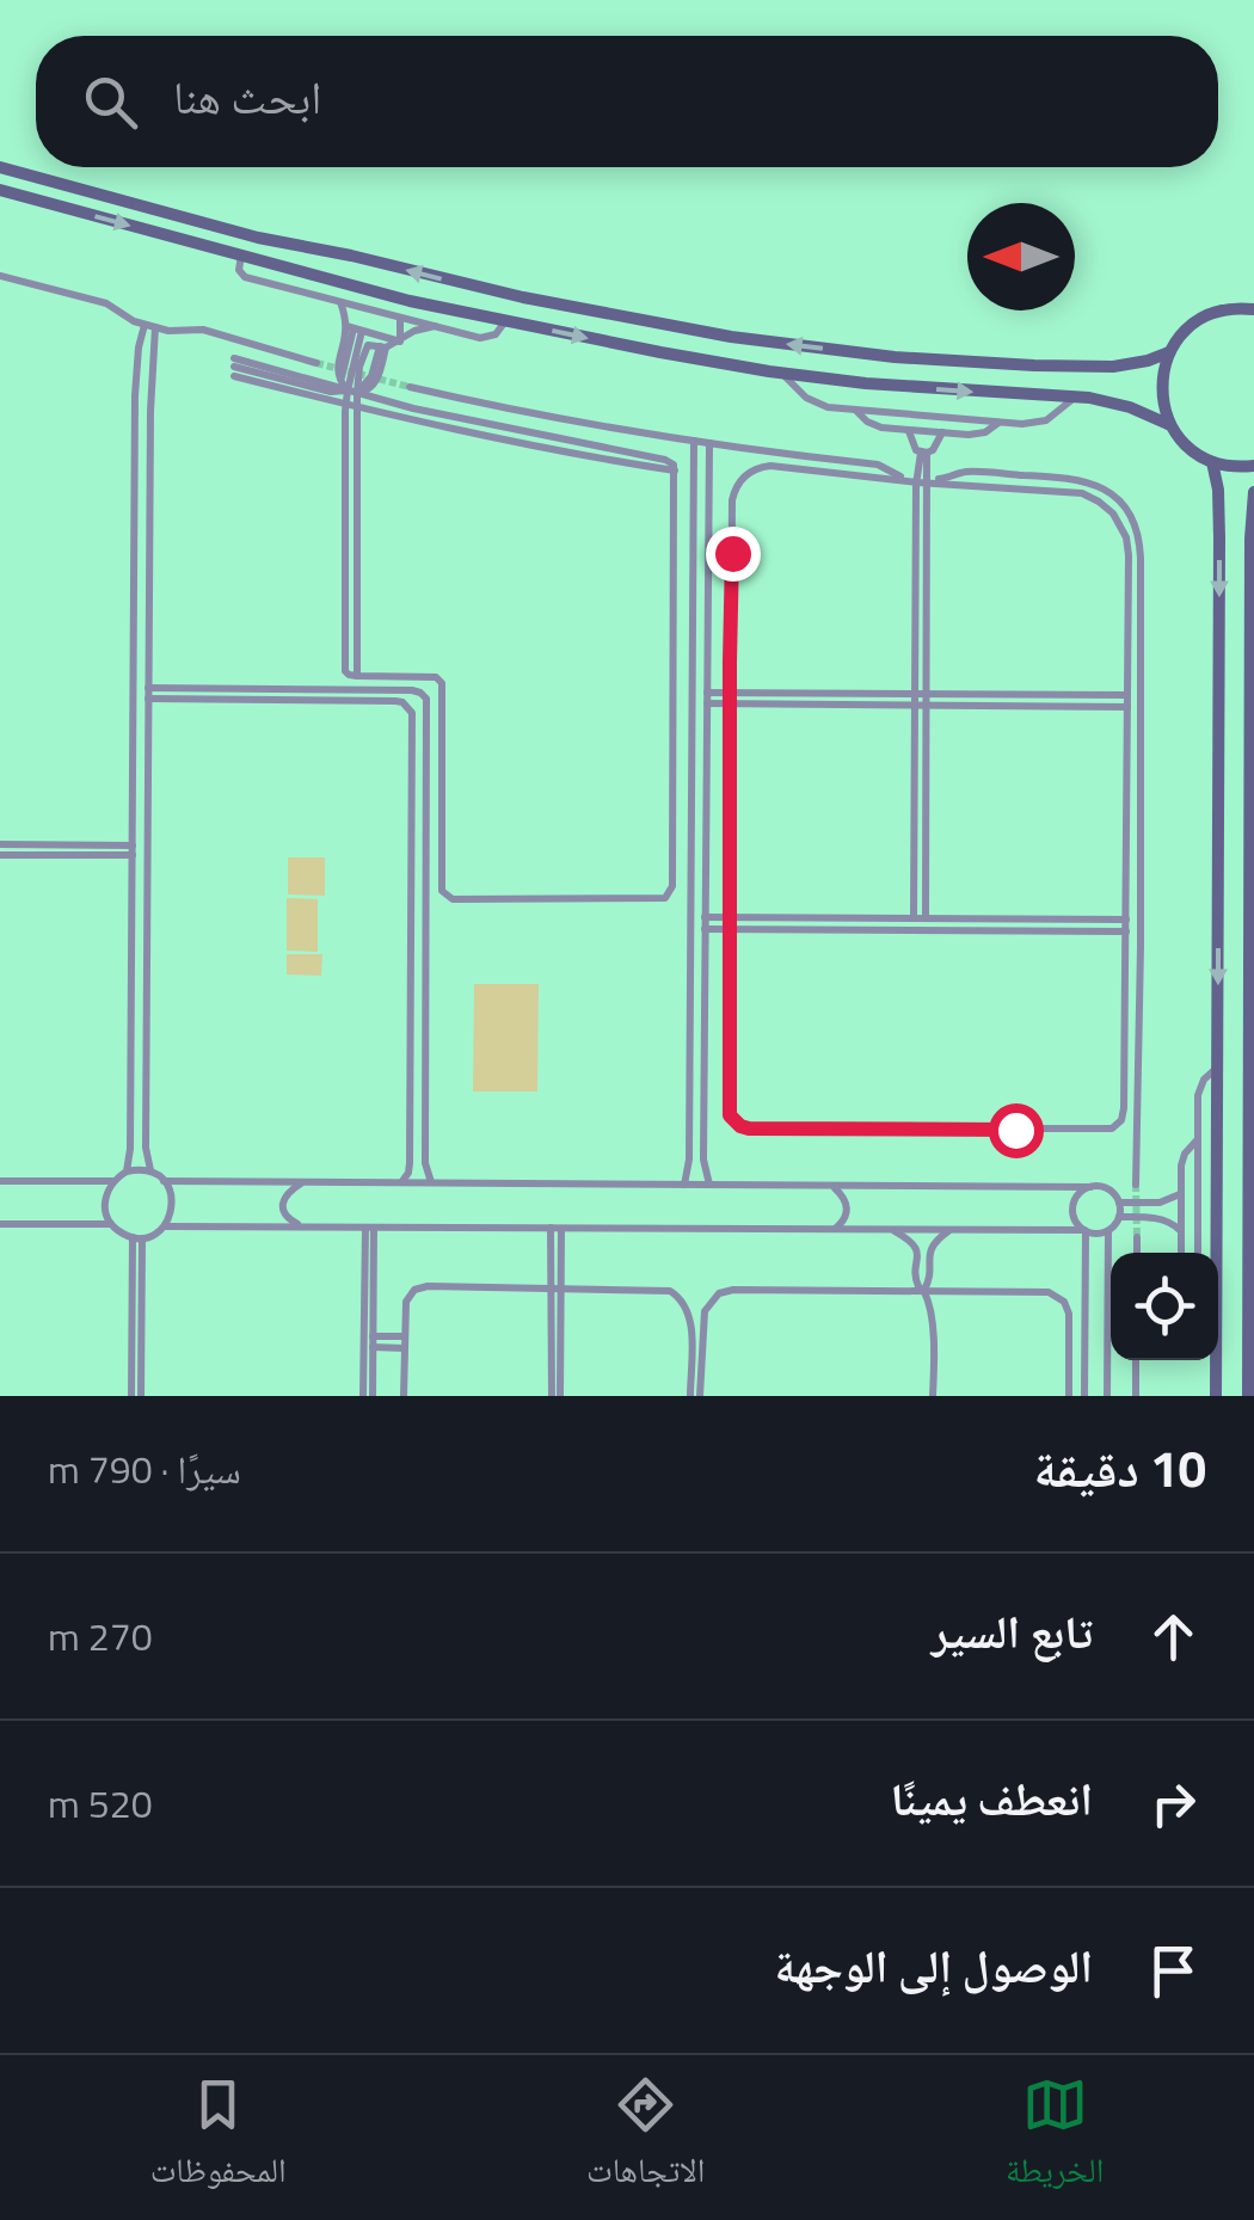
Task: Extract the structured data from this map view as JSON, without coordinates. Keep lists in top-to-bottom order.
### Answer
{
  "north": "left",
  "page": {
    "search": "ابحث هنا",
    "heading": ["10 دقيقة", "سيرًا · 790 m"],
    "list": [
      ["تابع السير", "270 m"],
      ["انعطف يمينًا", "520 m"],
      "الوصول إلى الوجهة"
    ],
    "nav": ["الخريطة", "الاتجاهات", "المحفوظات"]
  }
}
